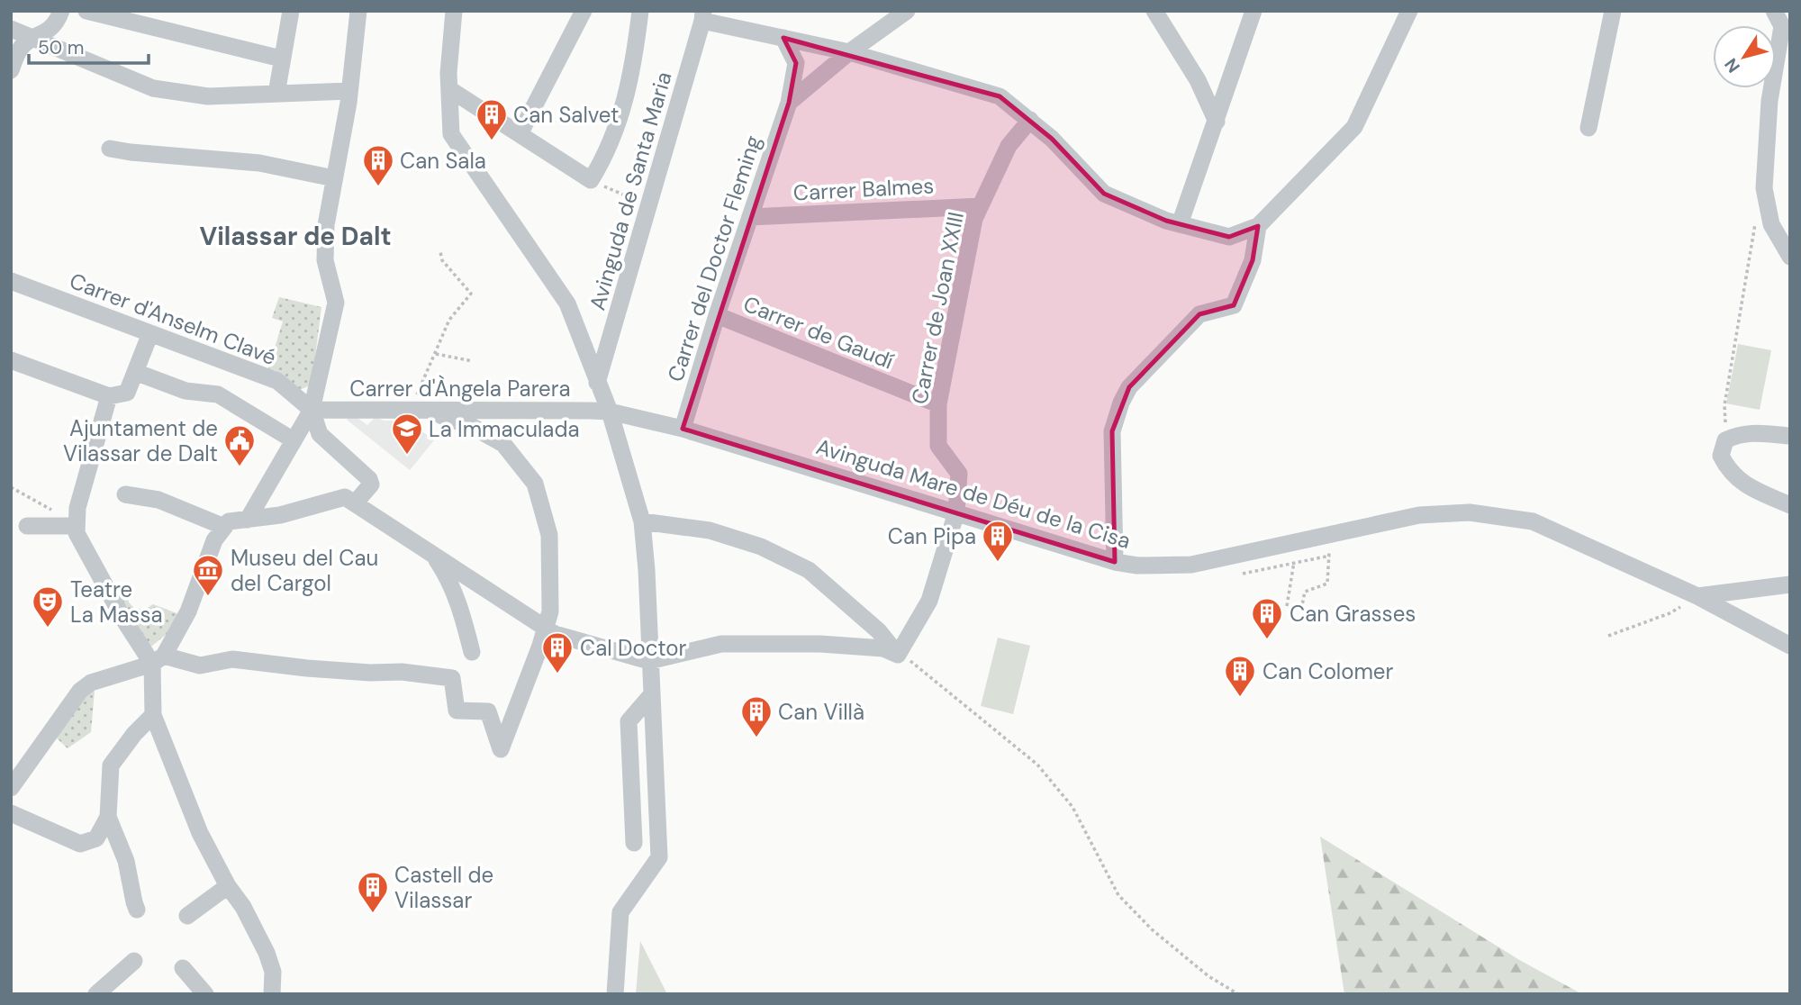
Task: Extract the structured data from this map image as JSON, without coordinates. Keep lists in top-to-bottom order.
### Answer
{
  "streets": {
    "street": [
      "Carrer Balmes",
      "Avinguda de Santa Maria",
      "Carrer del Doctor Fleming",
      "Carrer de Joan XXIII",
      "Carrer d'Anselm Clavé",
      "Carrer de Gaudí",
      "Carrer d'Àngela Parera",
      "Avinguda Mare de Déu de la Cisa"
    ]
  },
  "crossings": [
    ["Carrer Balmes", "Carrer del Doctor Fleming"],
    ["Carrer Balmes", "Carrer de Joan XXIII"],
    ["Carrer del Doctor Fleming", "Carrer de Gaudí"],
    ["Carrer del Doctor Fleming", "Avinguda Mare de Déu de la Cisa"],
    ["Carrer de Joan XXIII", "Carrer de Gaudí"],
    ["Carrer de Joan XXIII", "Avinguda Mare de Déu de la Cisa"],
    ["Carrer d'Anselm Clavé", "Carrer d'Àngela Parera"],
    ["Carrer d'Àngela Parera", "Avinguda Mare de Déu de la Cisa"]
  ],
  "districts": ["Vilassar de Dalt"],
  "places": {
    "building": [
      "Can Salvet",
      "Can Sala",
      "Can Pipa",
      "Can Grasses",
      "Cal Doctor",
      "Can Colomer",
      "Can Villà",
      "Castell de Vilassar"
    ],
    "school or university": ["La Immaculada"],
    "public building": ["Ajuntament de Vilassar de Dalt"],
    "museum": ["Museu del Cau del Cargol"],
    "theatre": ["Teatre La Massa"]
  },
  "scale_bar": "50 m",
  "north": "bottom left"
}
